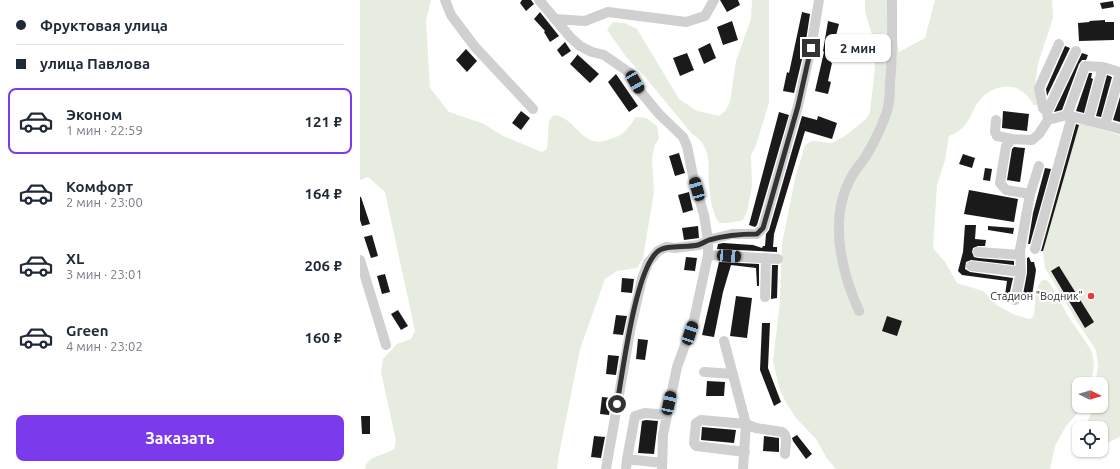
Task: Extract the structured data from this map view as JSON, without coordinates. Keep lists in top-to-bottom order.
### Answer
{
  "places": ["Стадион \"Водник\""],
  "north": "right",
  "page": {
    "banner": ["Фруктовая улица", "улица Павлова"],
    "bubble": "2 мин",
    "list": [
      {
        "name": "Эконом",
        "note": "1 мин · 22:59",
        "value": "121 ₽"
      },
      {
        "name": "Комфорт",
        "note": "2 мин · 23:00",
        "value": "164 ₽"
      },
      {
        "name": "XL",
        "note": "3 мин · 23:01",
        "value": "206 ₽"
      },
      {
        "name": "Green",
        "note": "4 мин · 23:02",
        "value": "160 ₽"
      }
    ],
    "buttons": "Заказать"
  }
}
